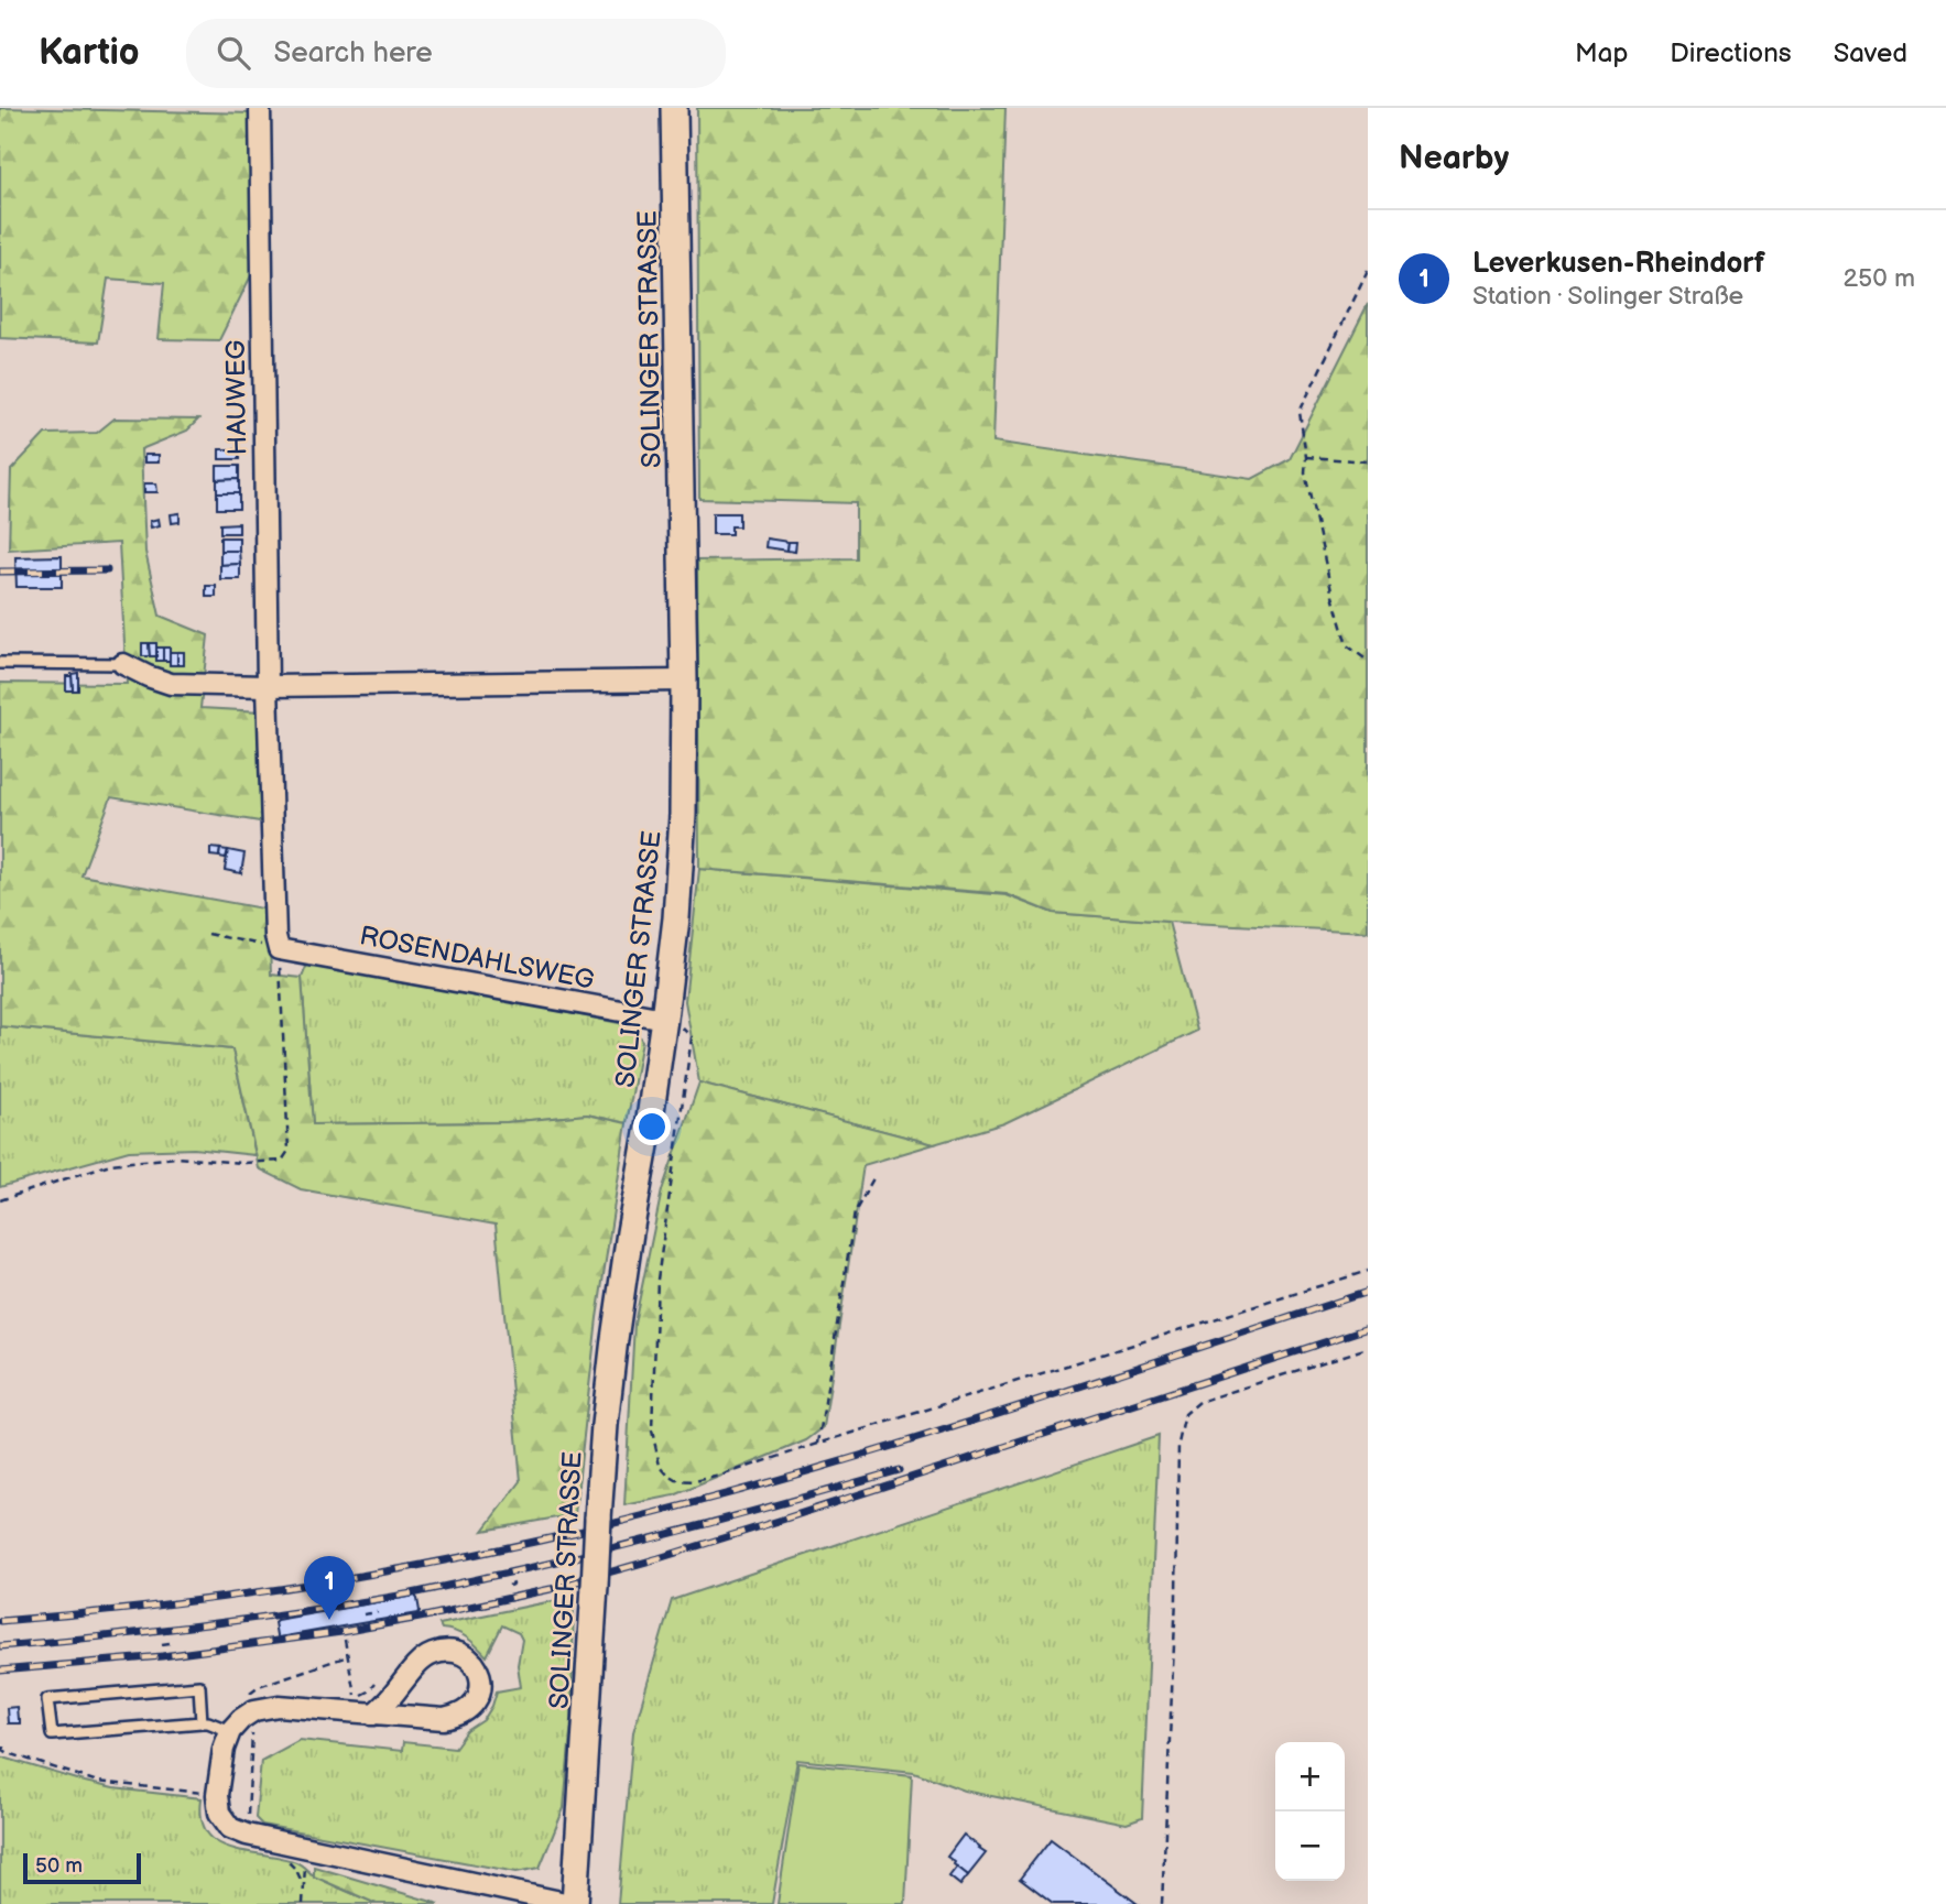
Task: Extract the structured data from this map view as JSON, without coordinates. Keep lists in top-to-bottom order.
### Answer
{
  "streets": {
    "main road": ["SOLINGER STRASSE"],
    "street": ["HAUWEG", "ROSENDAHLSWEG"]
  },
  "crossings": [
    ["SOLINGER STRASSE", "ROSENDAHLSWEG"],
    ["HAUWEG", "ROSENDAHLSWEG"]
  ],
  "scale_bar": "50 m",
  "page": {
    "header": "Kartio",
    "search": "Search here",
    "nav": ["Map", "Directions", "Saved"],
    "heading": "Nearby",
    "list": [
      {
        "mark": "1",
        "name": "Leverkusen-Rheindorf",
        "note": "Station · Solinger Straße",
        "value": "250 m"
      }
    ],
    "pins": "1",
    "map_buttons": ["+", "−"],
    "scale": "50 m"
  }
}
